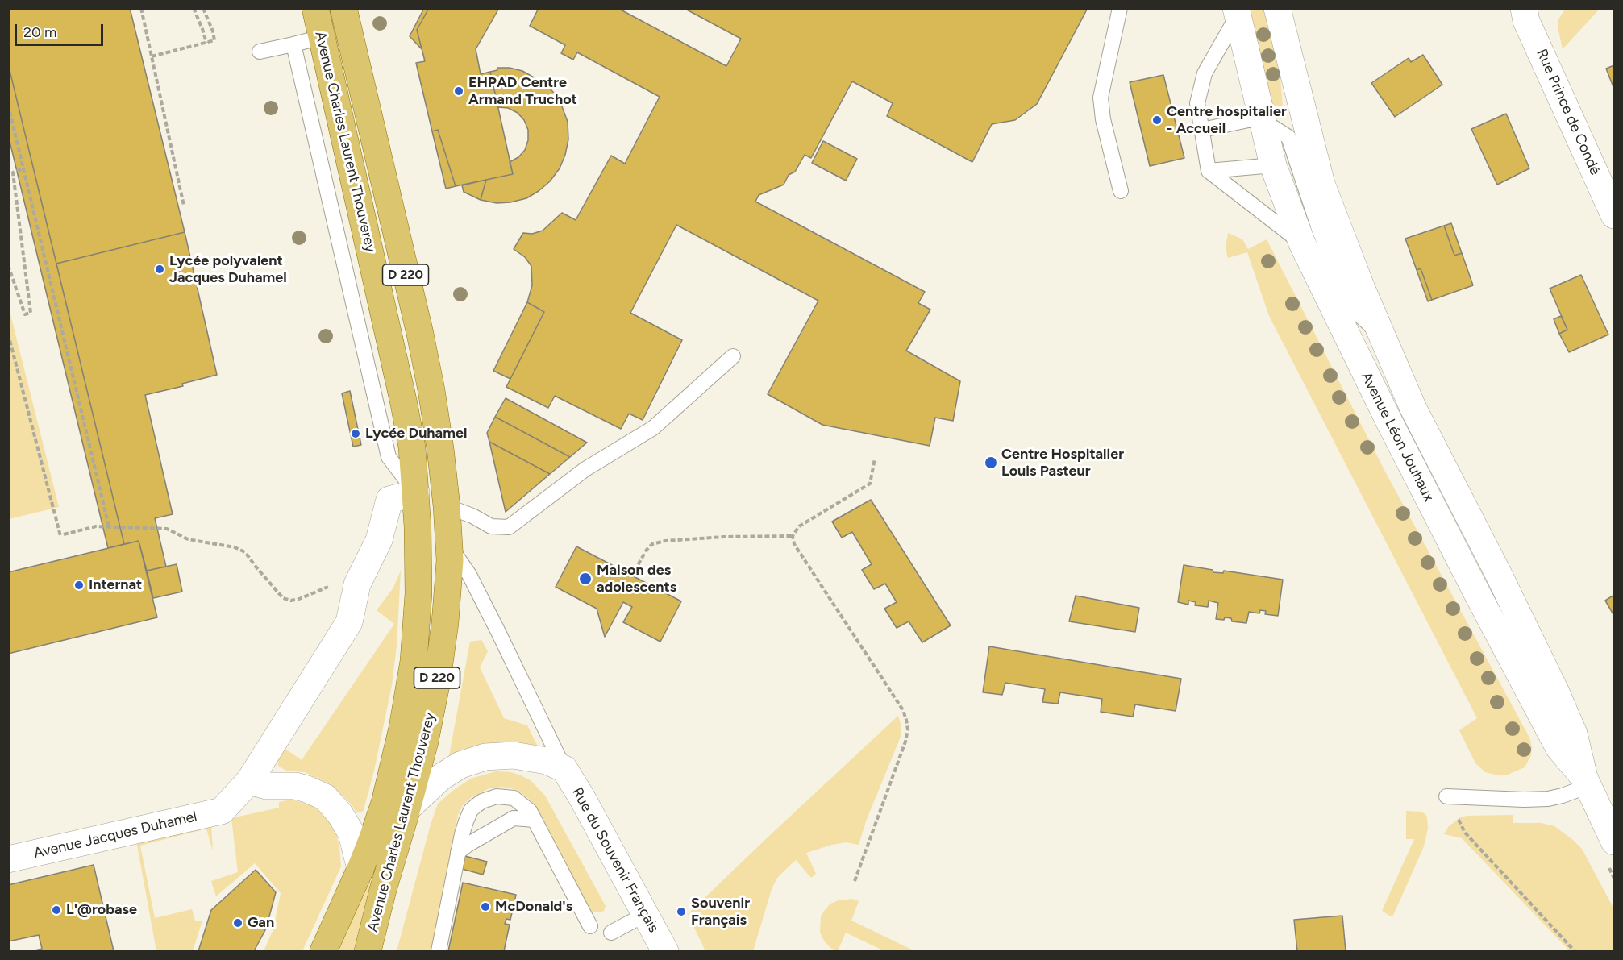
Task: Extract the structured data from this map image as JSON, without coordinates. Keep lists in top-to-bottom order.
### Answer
{
  "streets": {
    "main road": [
      "Rue Prince de Condé",
      "Avenue Charles Laurent Thouverey",
      "D 220",
      "Avenue Léon Jouhaux",
      "Avenue Jacques Duhamel",
      "Rue du Souvenir Français"
    ]
  },
  "crossings": [
    ["Avenue Charles Laurent Thouverey", "Rue du Souvenir Français"]
  ],
  "places": [
    "EHPAD Centre Armand Truchot",
    "Centre hospitalier - Accueil",
    "Lycée polyvalent Jacques Duhamel",
    "Lycée Duhamel",
    "Centre Hospitalier Louis Pasteur",
    "Maison des adolescents",
    "Internat",
    "McDonald's",
    "L'@robase",
    "Souvenir Français",
    "Gan"
  ],
  "scale_bar": "20 m"
}
